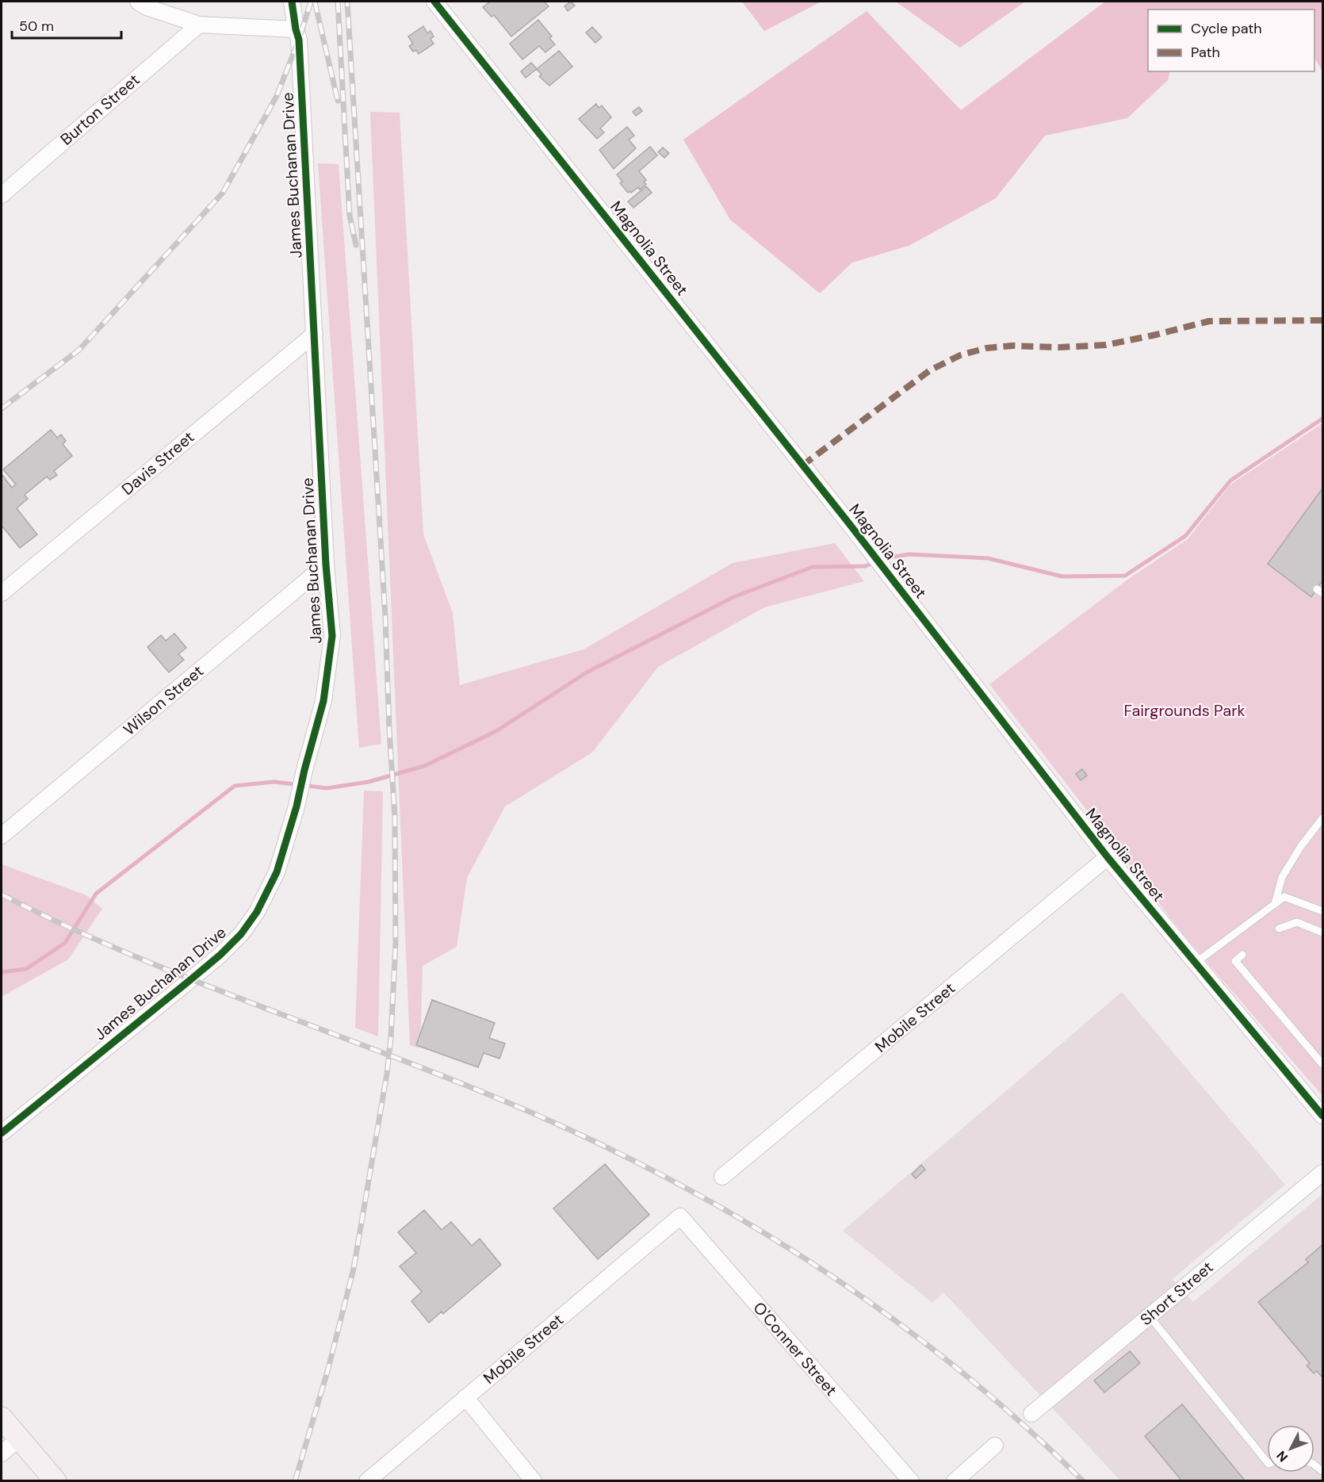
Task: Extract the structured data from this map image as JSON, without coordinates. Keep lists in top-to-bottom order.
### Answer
{
  "streets": {
    "street": [
      "Burton Street",
      "James Buchanan Drive",
      "Magnolia Street",
      "Davis Street",
      "Wilson Street",
      "Mobile Street",
      "Short Street",
      "O'Conner Street"
    ]
  },
  "crossings": [
    ["James Buchanan Drive", "Davis Street"],
    ["James Buchanan Drive", "Wilson Street"],
    ["Magnolia Street", "Mobile Street"],
    ["Mobile Street", "O'Conner Street"]
  ],
  "parks": ["Fairgrounds Park"],
  "legend": ["Cycle path", "Path"],
  "scale_bar": "50 m",
  "north": "bottom left"
}
